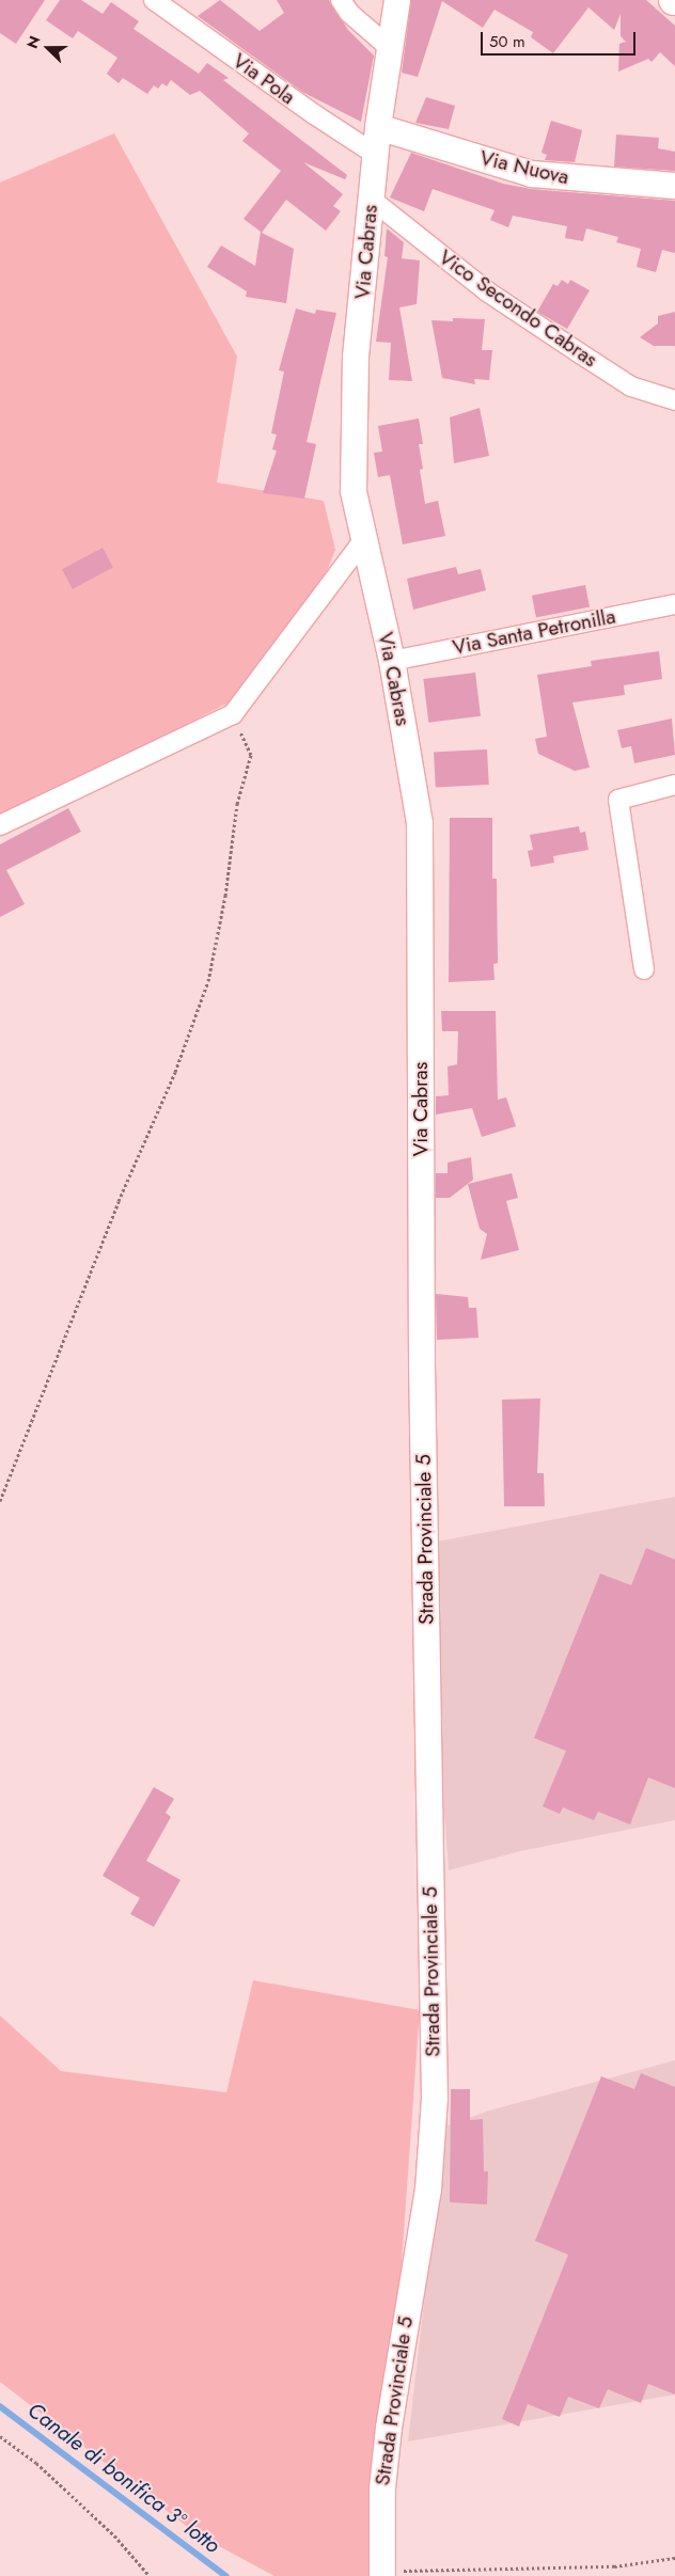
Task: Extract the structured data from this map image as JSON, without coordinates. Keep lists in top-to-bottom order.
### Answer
{
  "streets": {
    "street": [
      "Via Pola",
      "Via Nuova",
      "Via Cabras",
      "Vico Secondo Cabras",
      "Via Santa Petronilla",
      "Strada Provinciale 5"
    ]
  },
  "crossings": [
    ["Via Pola", "Via Cabras"],
    ["Via Nuova", "Via Cabras"],
    ["Via Cabras", "Vico Secondo Cabras"],
    ["Via Cabras", "Via Santa Petronilla"],
    ["Via Cabras", "Strada Provinciale 5"]
  ],
  "water": ["Canale di bonifica 3º lotto"],
  "scale_bar": "50 m",
  "north": "left"
}
